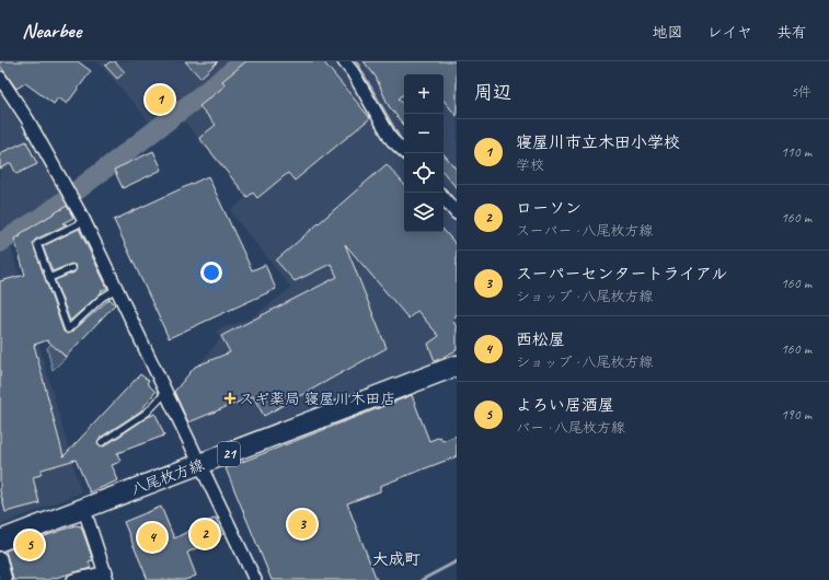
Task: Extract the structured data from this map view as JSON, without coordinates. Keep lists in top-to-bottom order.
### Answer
{
  "streets": {
    "main road": ["21", "八尾枚方線"]
  },
  "districts": ["大成町"],
  "places": {
    "health": ["スギ薬局 寝屋川木田店"]
  },
  "page": {
    "header": "Nearbee",
    "nav": ["地図", "レイヤ", "共有"],
    "heading": ["周辺", "5件"],
    "map_buttons": ["+", "−"],
    "pins": [
      "1",
      "3",
      "2",
      "4",
      "5"
    ],
    "list": [
      {
        "mark": "1",
        "name": "寝屋川市立木田小学校",
        "note": "学校",
        "value": "110 m"
      },
      {
        "mark": "2",
        "name": "ローソン",
        "note": "スーパー · 八尾枚方線",
        "value": "160 m"
      },
      {
        "mark": "3",
        "name": "スーパーセンタートライアル",
        "note": "ショップ · 八尾枚方線",
        "value": "160 m"
      },
      {
        "mark": "4",
        "name": "西松屋",
        "note": "ショップ · 八尾枚方線",
        "value": "160 m"
      },
      {
        "mark": "5",
        "name": "よろい居酒屋",
        "note": "バー · 八尾枚方線",
        "value": "190 m"
      }
    ]
  }
}
